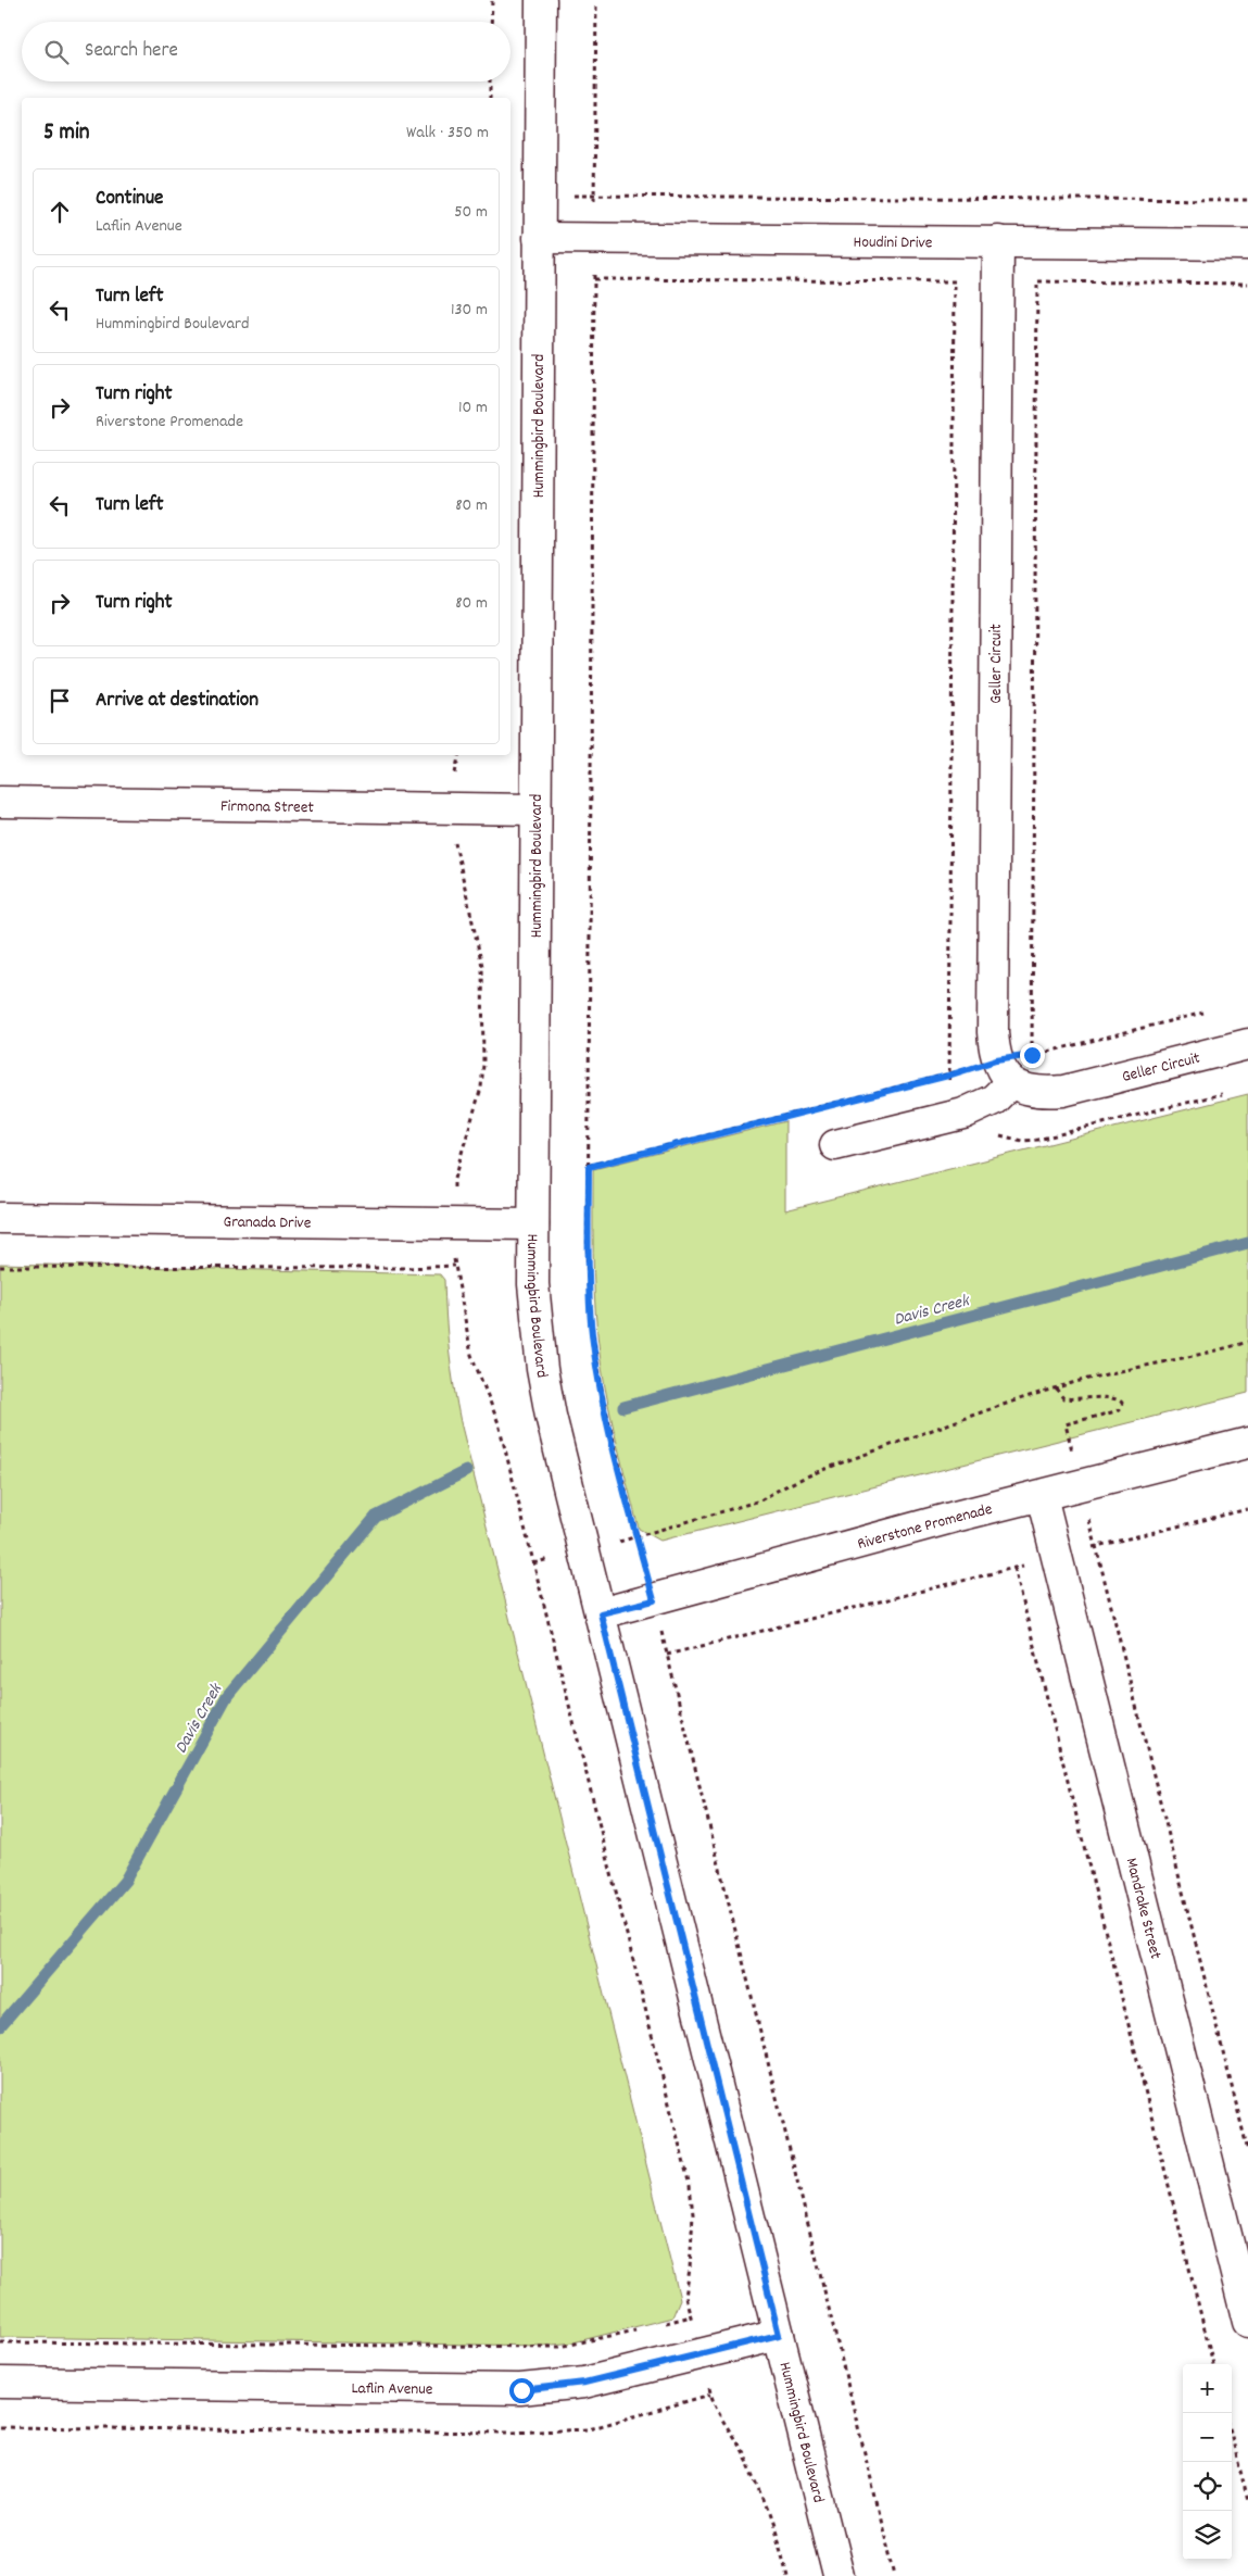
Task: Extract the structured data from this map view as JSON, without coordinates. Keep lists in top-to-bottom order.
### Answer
{
  "streets": {
    "street": [
      "Houdini Drive",
      "Hummingbird Boulevard",
      "Geller Circuit",
      "Firmona Street",
      "Granada Drive",
      "Riverstone Promenade",
      "Mandrake Street",
      "Laflin Avenue"
    ]
  },
  "crossings": [
    ["Houdini Drive", "Hummingbird Boulevard"],
    ["Houdini Drive", "Geller Circuit"],
    ["Hummingbird Boulevard", "Firmona Street"],
    ["Hummingbird Boulevard", "Granada Drive"],
    ["Hummingbird Boulevard", "Riverstone Promenade"],
    ["Hummingbird Boulevard", "Laflin Avenue"],
    ["Riverstone Promenade", "Mandrake Street"]
  ],
  "water": ["Davis Creek"],
  "page": {
    "search": "Search here",
    "heading": ["5 min", "Walk · 350 m"],
    "list": [
      ["Continue", "Laflin Avenue", "50 m"],
      ["Turn left", "Hummingbird Boulevard", "130 m"],
      ["Turn right", "Riverstone Promenade", "10 m"],
      ["Turn left", "80 m"],
      ["Turn right", "80 m"],
      "Arrive at destination"
    ],
    "map_buttons": ["+", "−"]
  }
}
